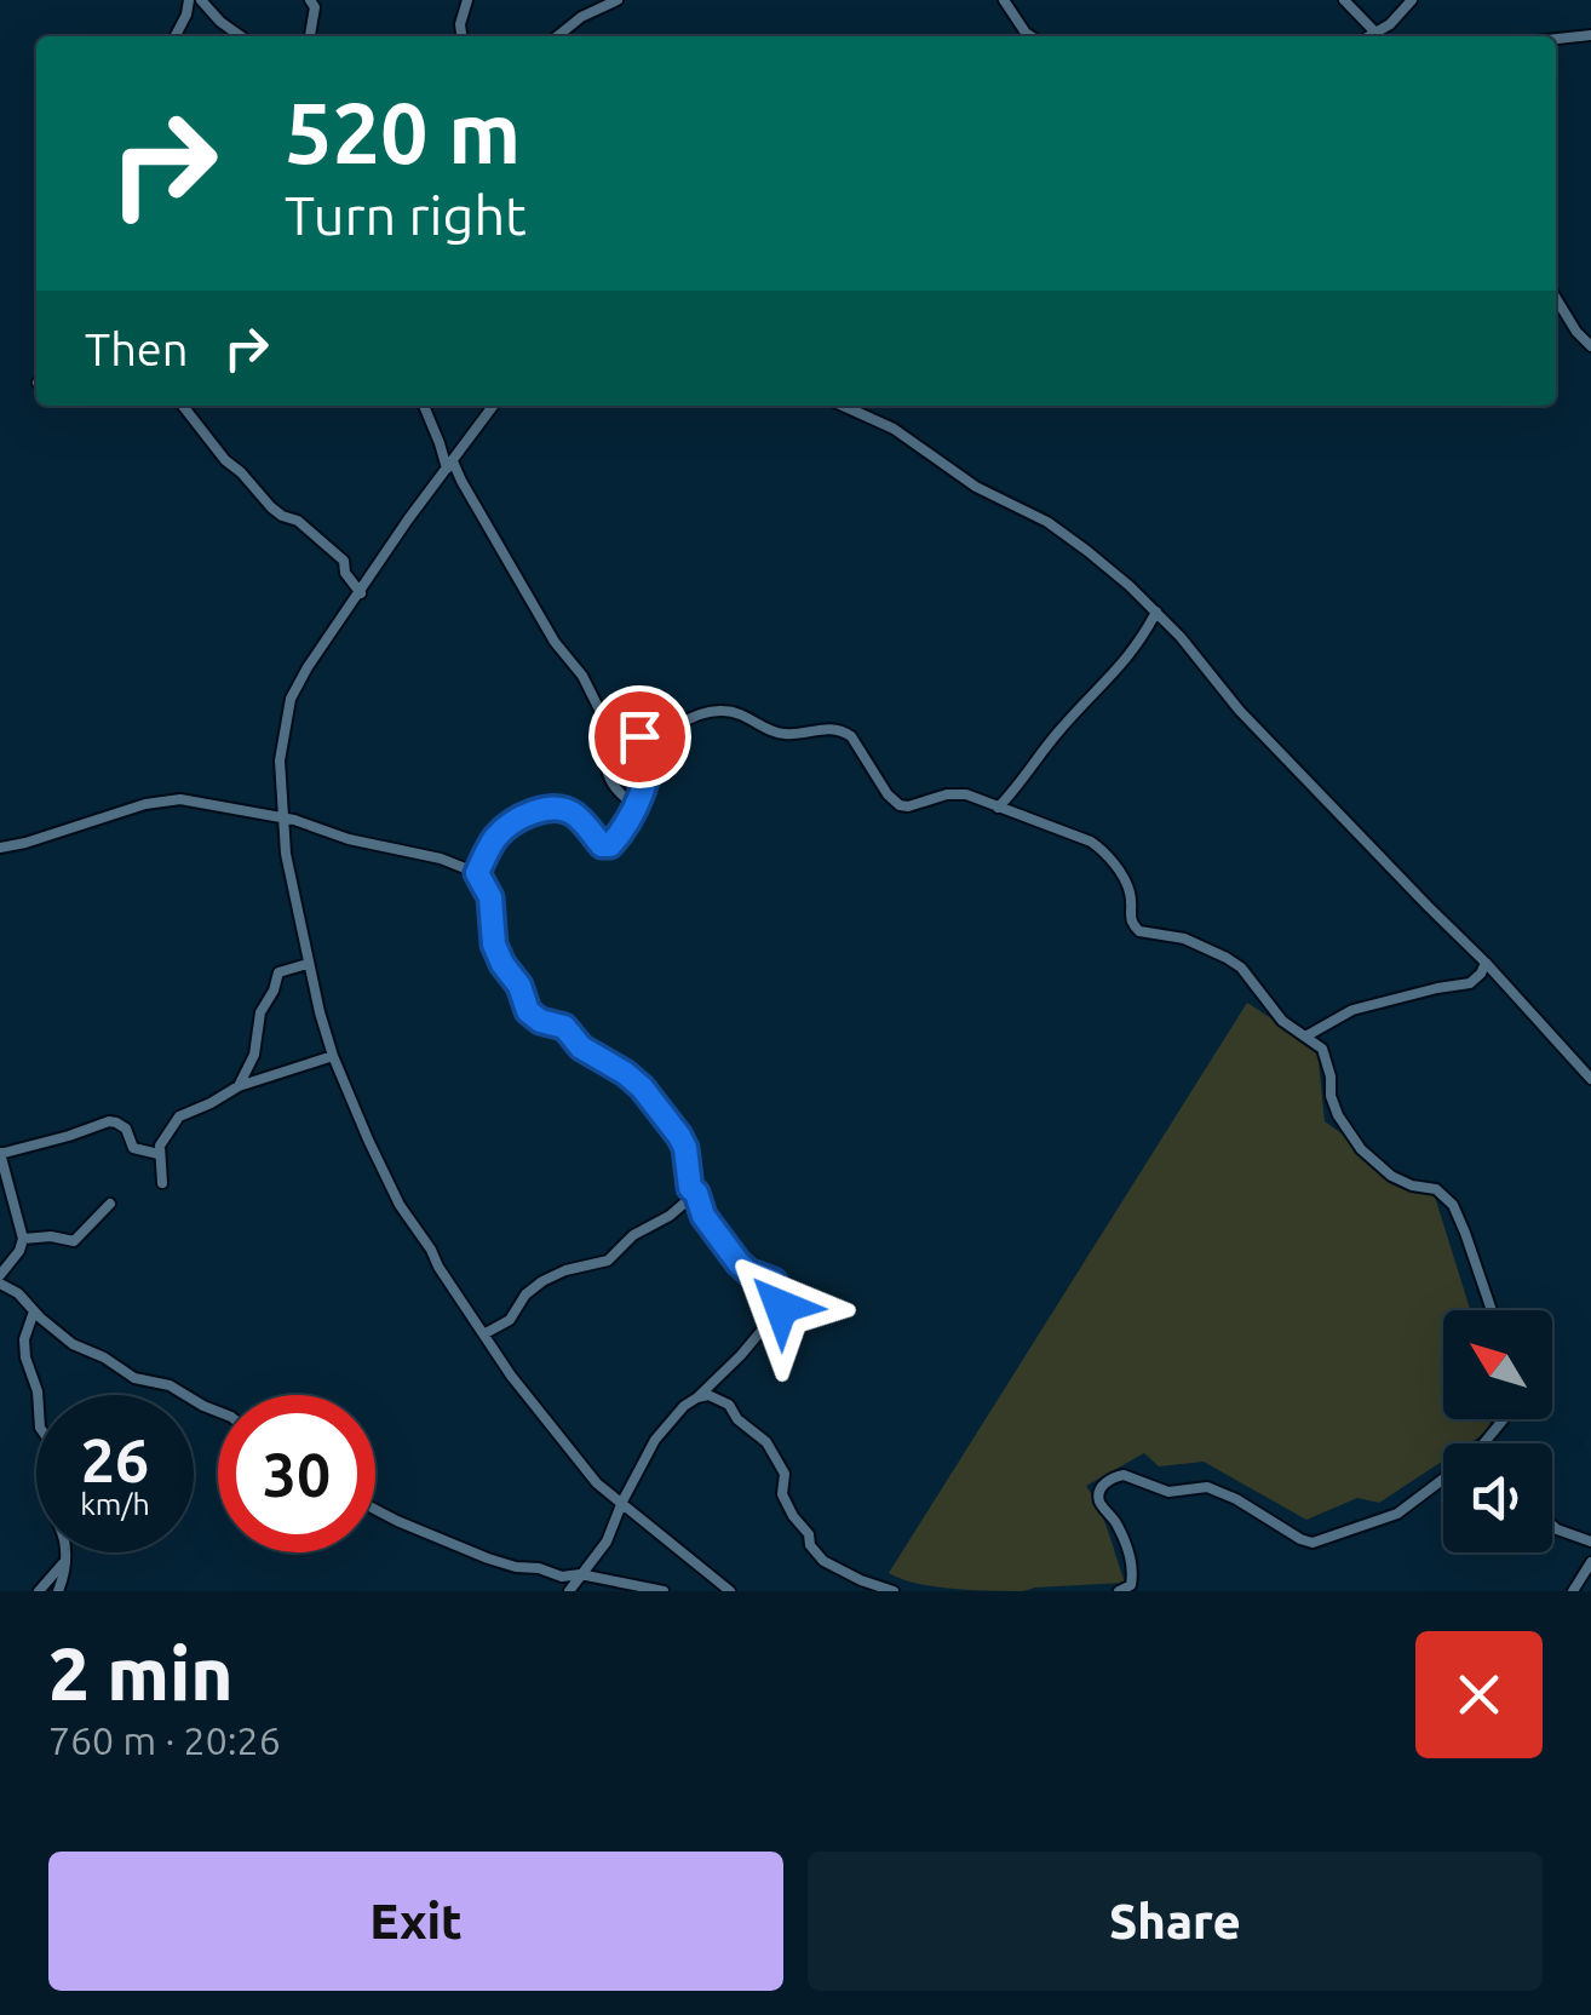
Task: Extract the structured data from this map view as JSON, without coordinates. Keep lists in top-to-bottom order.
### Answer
{
  "north": "top left",
  "page": {
    "turn": ["520 m", "Turn right"],
    "then": "Then",
    "speed": "26 km/h",
    "limit": "30",
    "heading": ["2 min", "760 m · 20:26"],
    "buttons": ["Exit", "Share"]
  }
}
